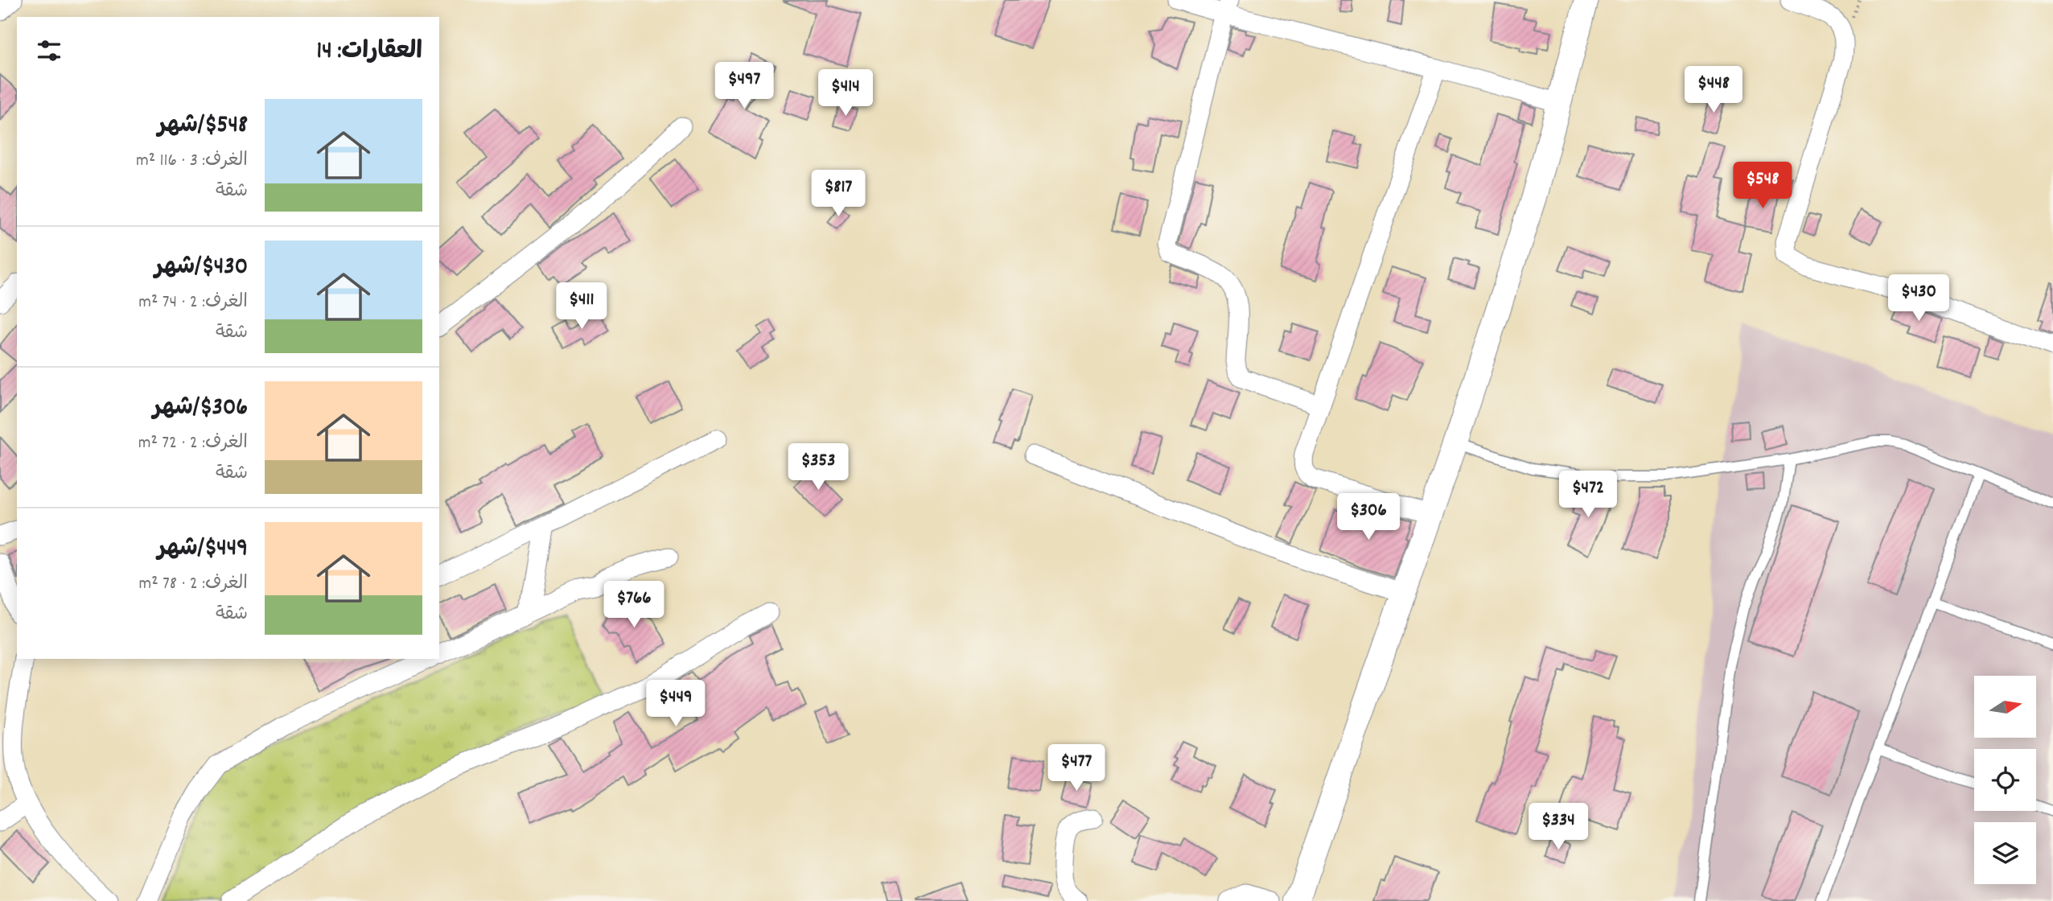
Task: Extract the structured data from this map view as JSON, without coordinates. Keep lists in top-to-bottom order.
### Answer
{
  "north": "right",
  "page": {
    "heading": "العقارات: 14",
    "price": [
      "$497",
      "$448",
      "$414",
      "$548",
      "$817",
      "$430",
      "$411",
      "$353",
      "$472",
      "$306",
      "$766",
      "$449",
      "$477",
      "$334"
    ],
    "list": [
      {
        "name": "$548/شهر",
        "note": "الغرف: 3 · 116 m² · شقة"
      },
      {
        "name": "$430/شهر",
        "note": "الغرف: 2 · 74 m² · شقة"
      },
      {
        "name": "$306/شهر",
        "note": "الغرف: 2 · 72 m² · شقة"
      },
      {
        "name": "$449/شهر",
        "note": "الغرف: 2 · 78 m² · شقة"
      }
    ]
  }
}
